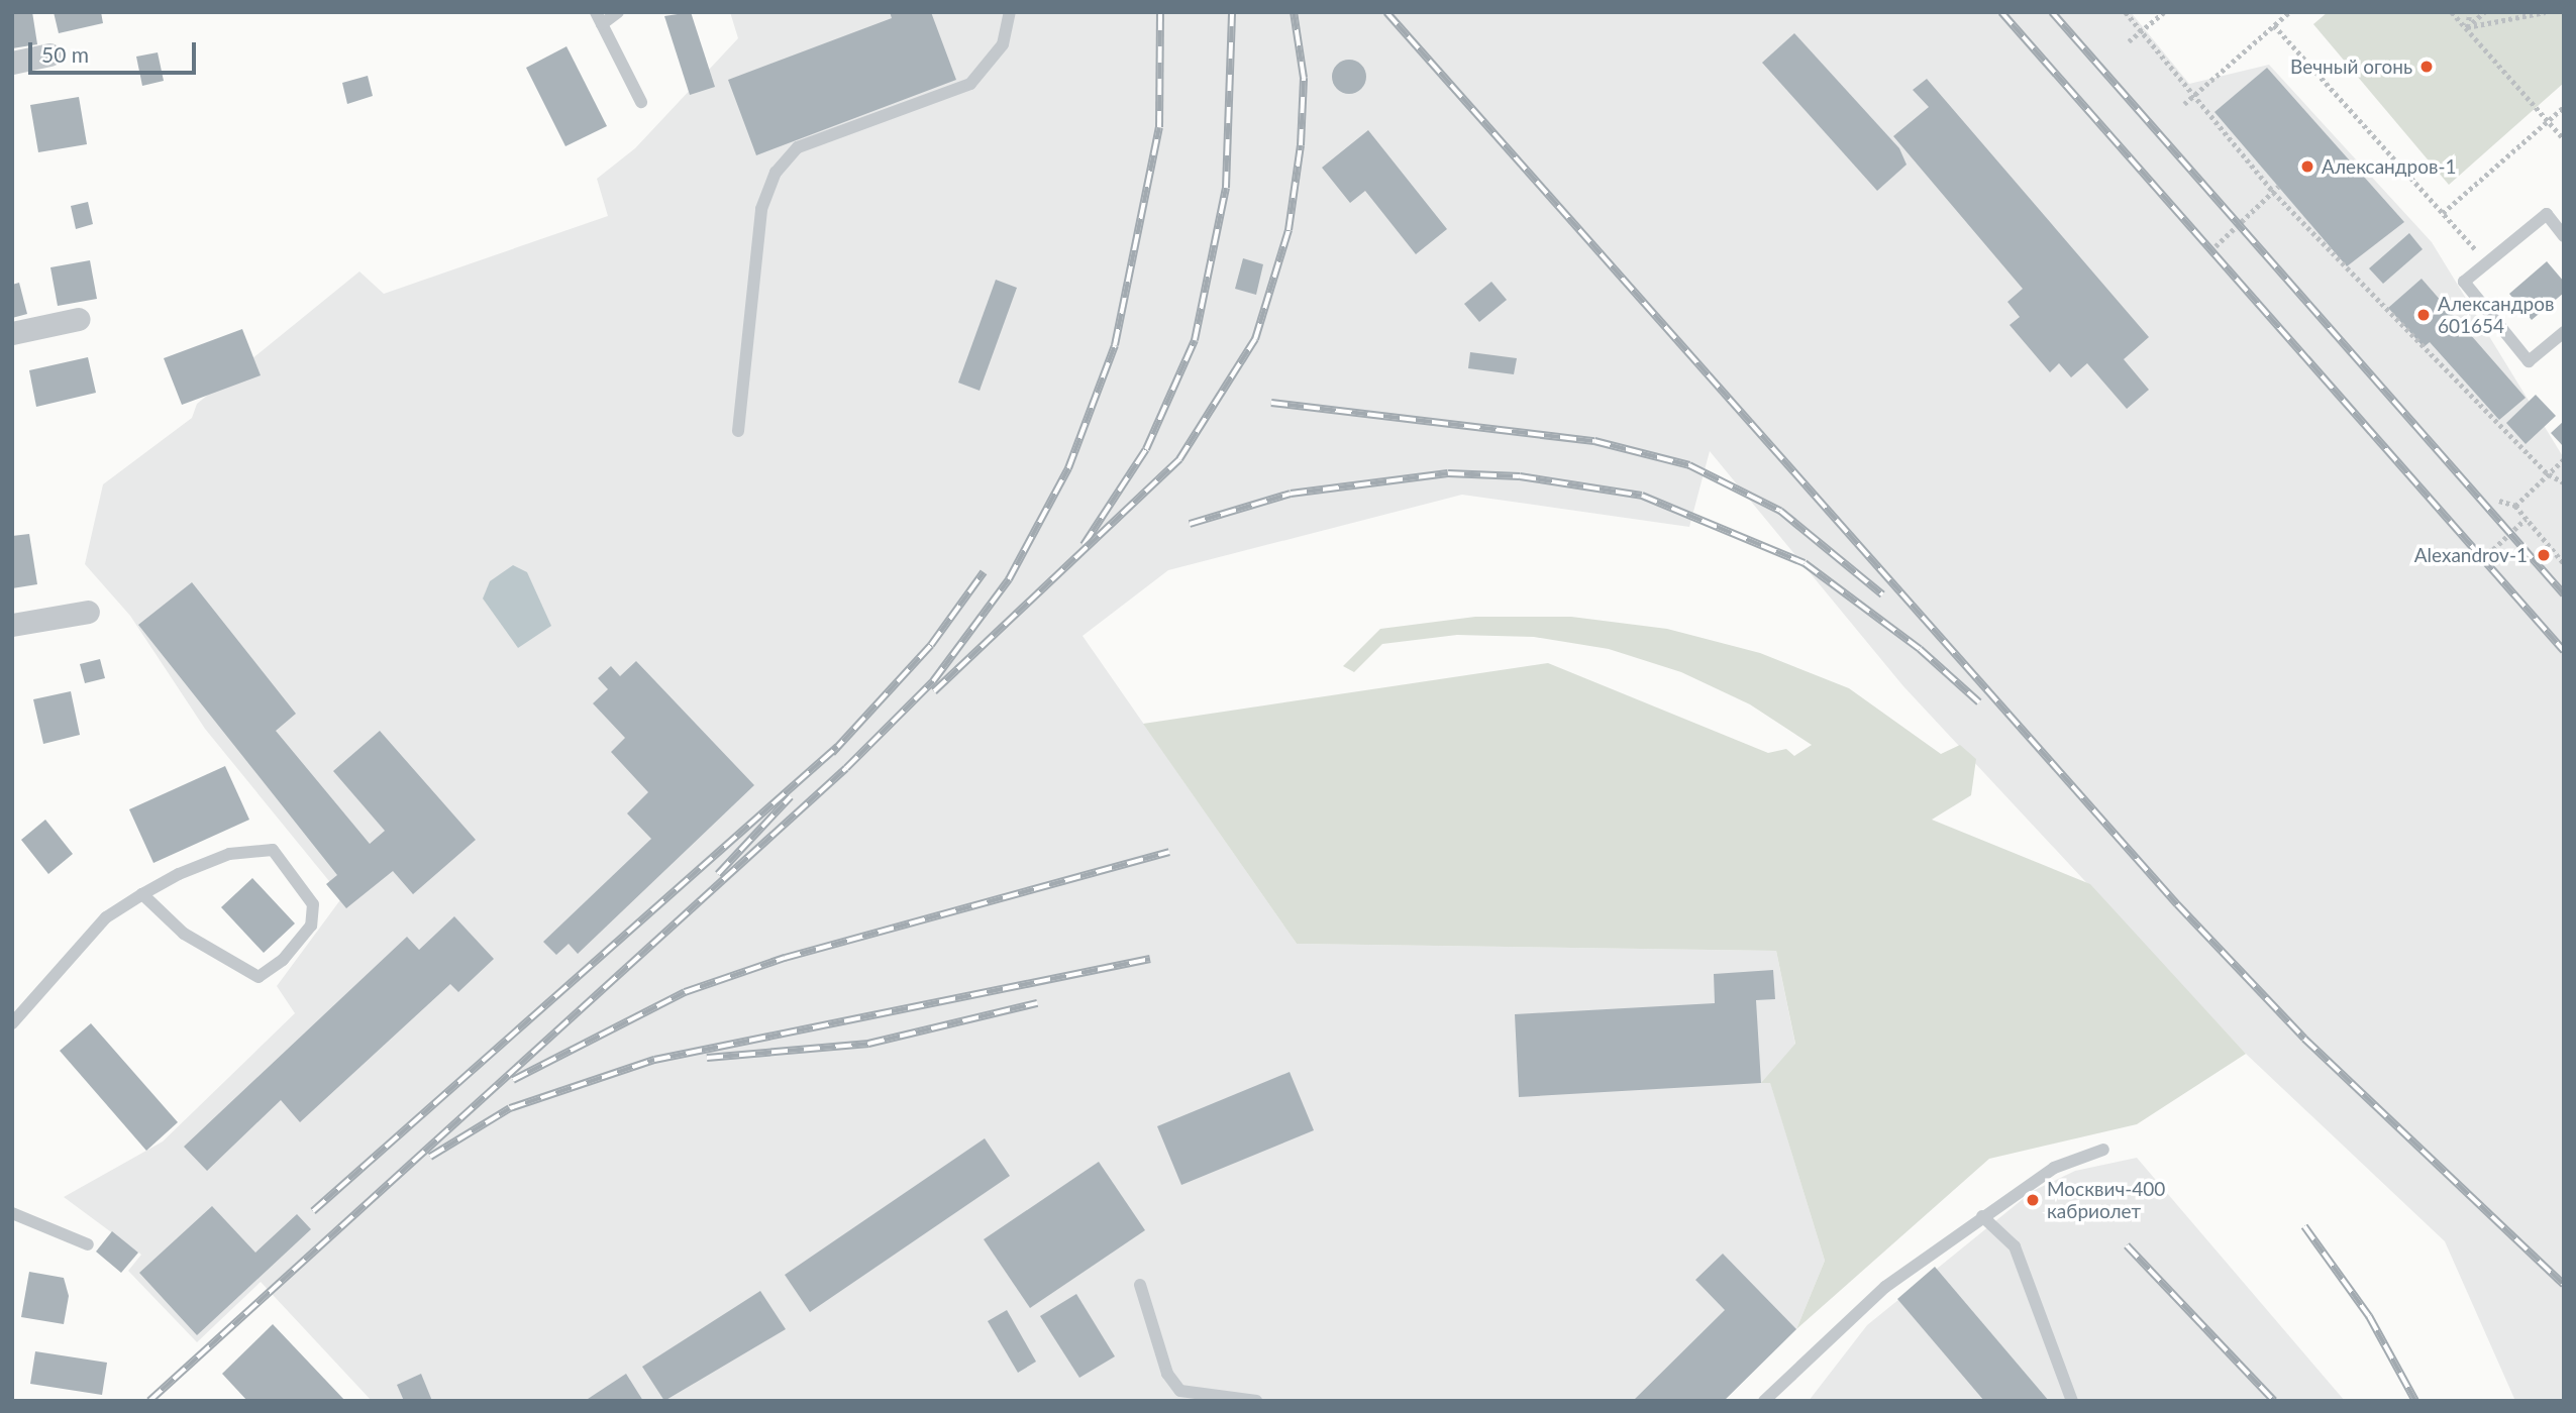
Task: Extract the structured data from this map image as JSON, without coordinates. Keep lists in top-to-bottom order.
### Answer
{
  "places": [
    "Вечный огонь",
    "Александров-1",
    "Александров 601654",
    "Alexandrov-1",
    "Москвич-400 кабриолет"
  ],
  "scale_bar": "50 m"
}
